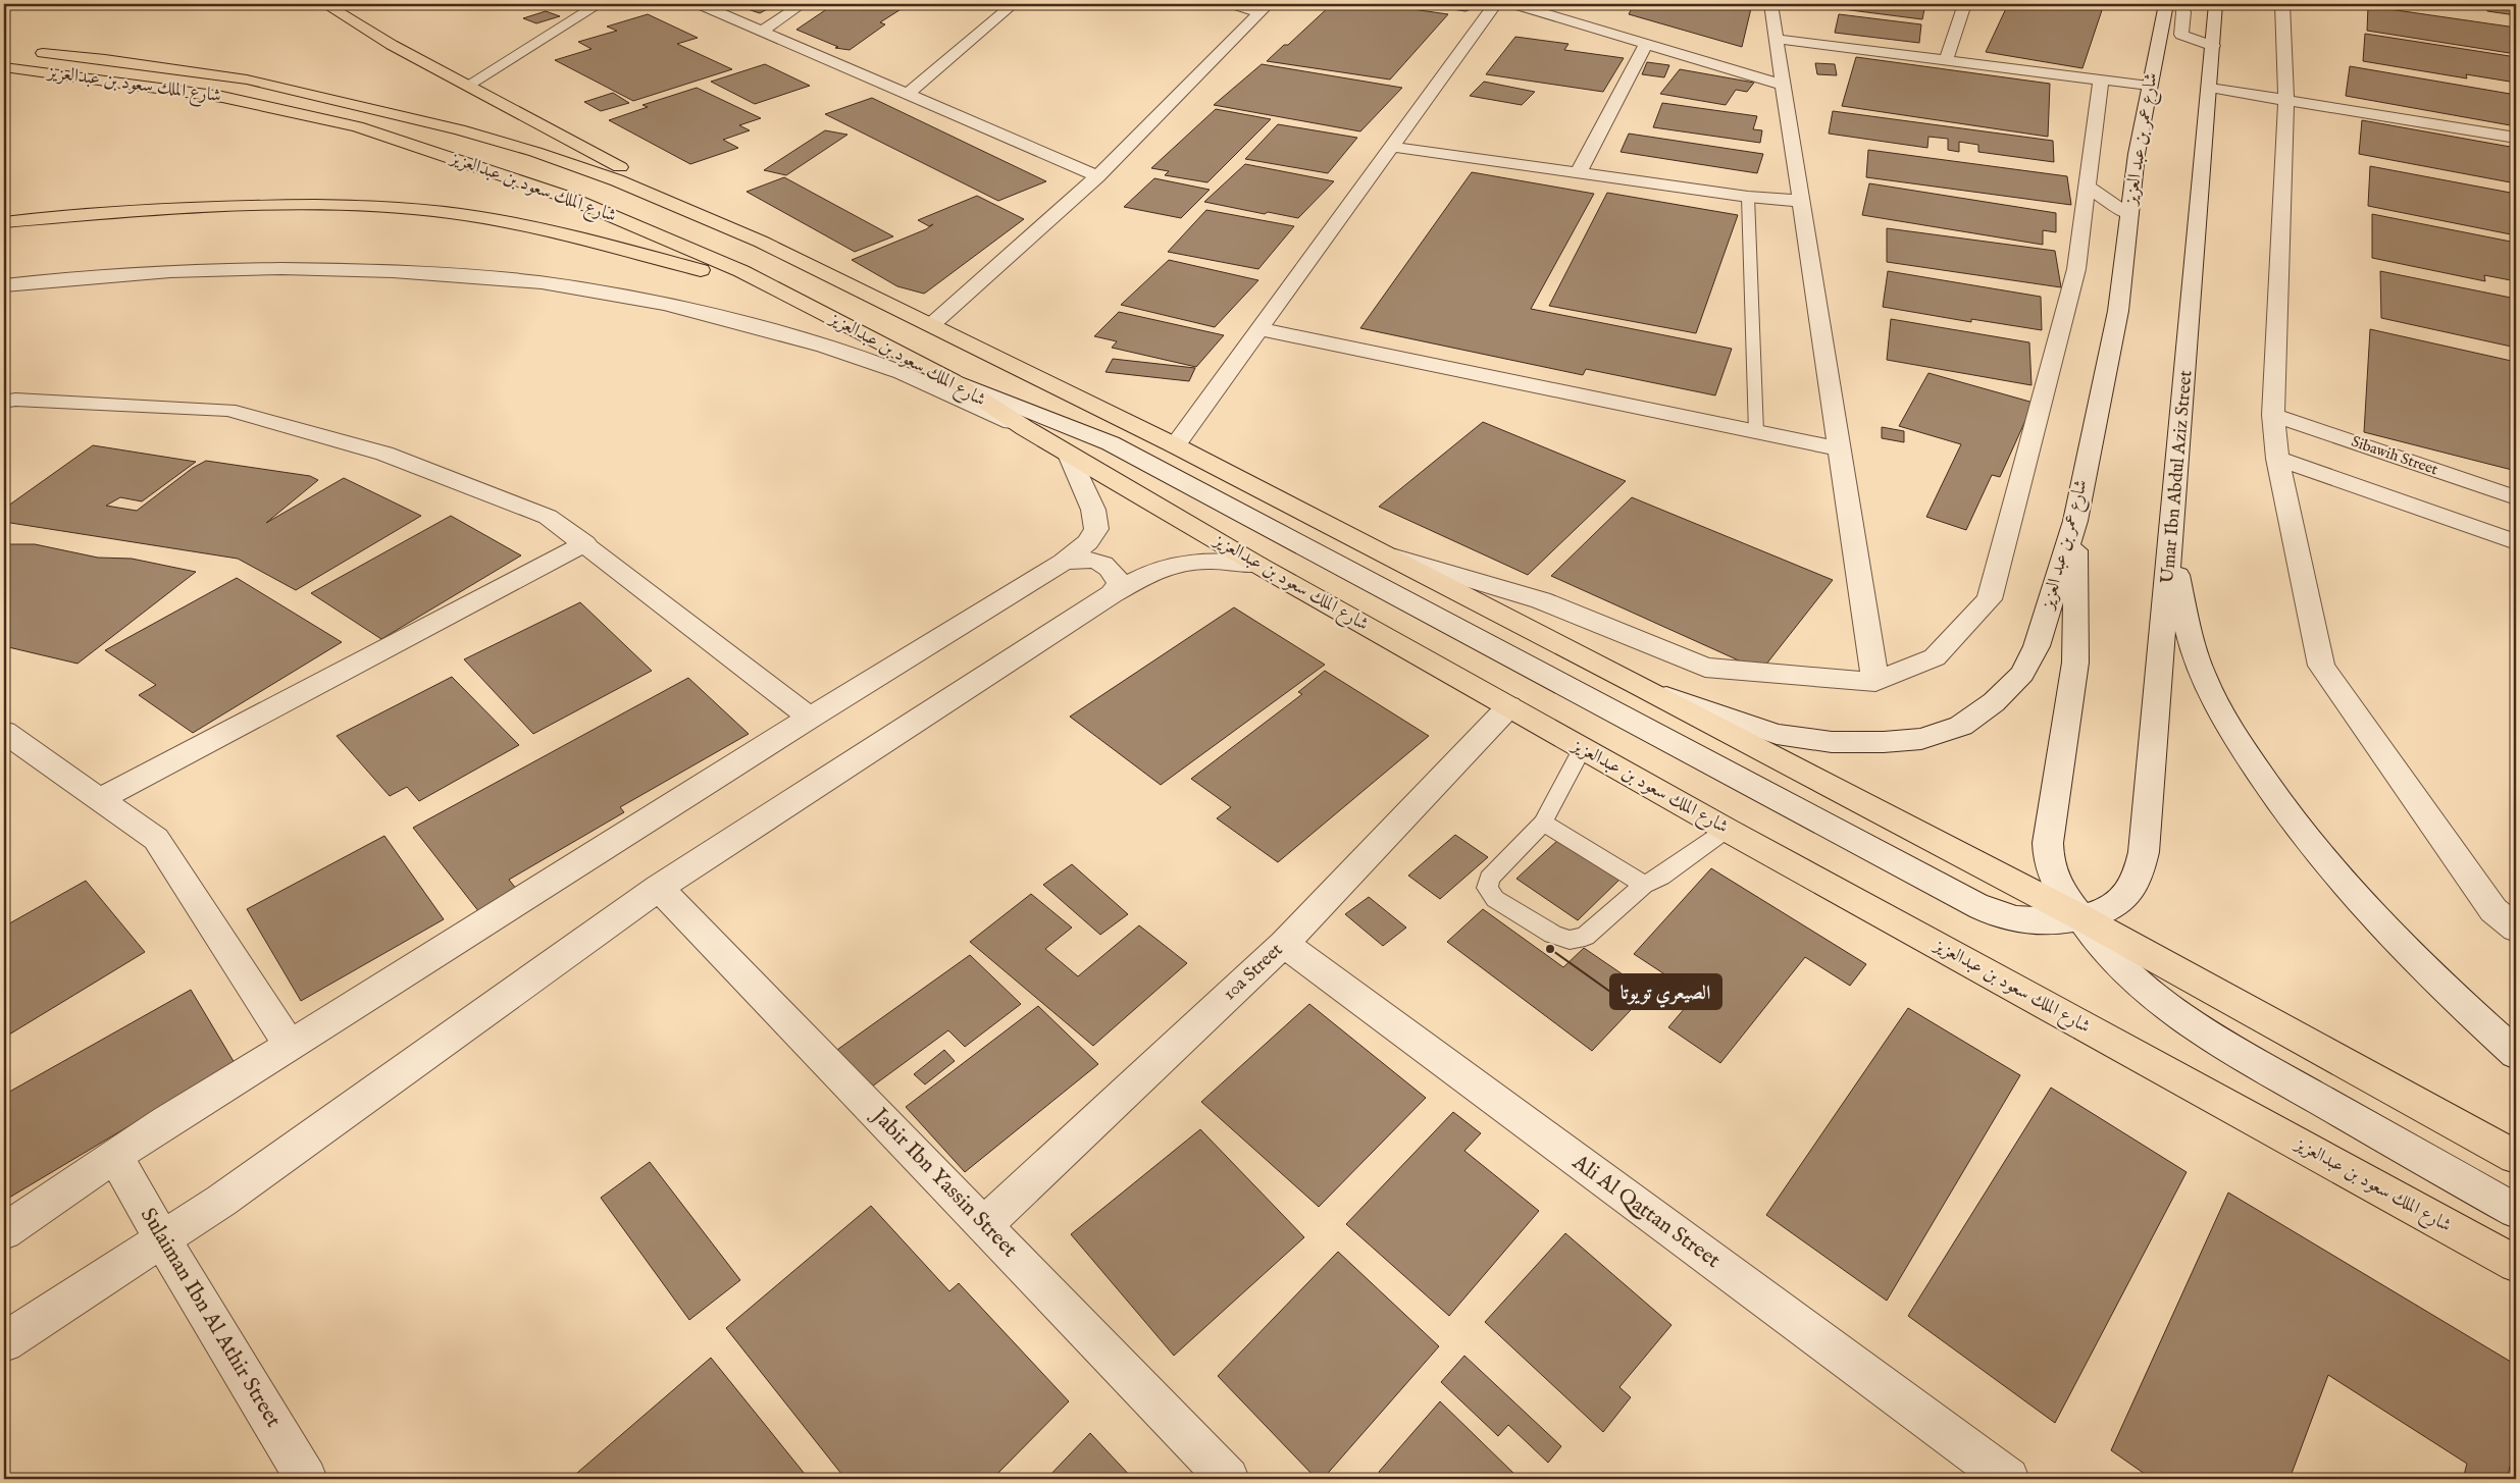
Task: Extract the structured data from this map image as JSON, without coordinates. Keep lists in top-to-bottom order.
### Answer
{
  "streets": {
    "main road": ["شارع الملك سعود بن عبدالعزيز"],
    "street": [
      "شارع عمر بن عبد العزيز",
      "Sibawih Street",
      "Umar Ibn Abdul Aziz Street",
      "10a Street",
      "Jabir Ibn Yassin Street",
      "Ali Al Qattan Street",
      "Sulaiman Ibn Al Athir Street"
    ]
  },
  "crossings": [
    ["شارع الملك سعود بن عبدالعزيز", "شارع عمر بن عبد العزيز"],
    ["شارع الملك سعود بن عبدالعزيز", "Umar Ibn Abdul Aziz Street"],
    ["شارع الملك سعود بن عبدالعزيز", "10a Street"],
    ["10a Street", "Jabir Ibn Yassin Street"],
    ["10a Street", "Ali Al Qattan Street"]
  ],
  "places": ["الصيعري تويوتا"]
}
